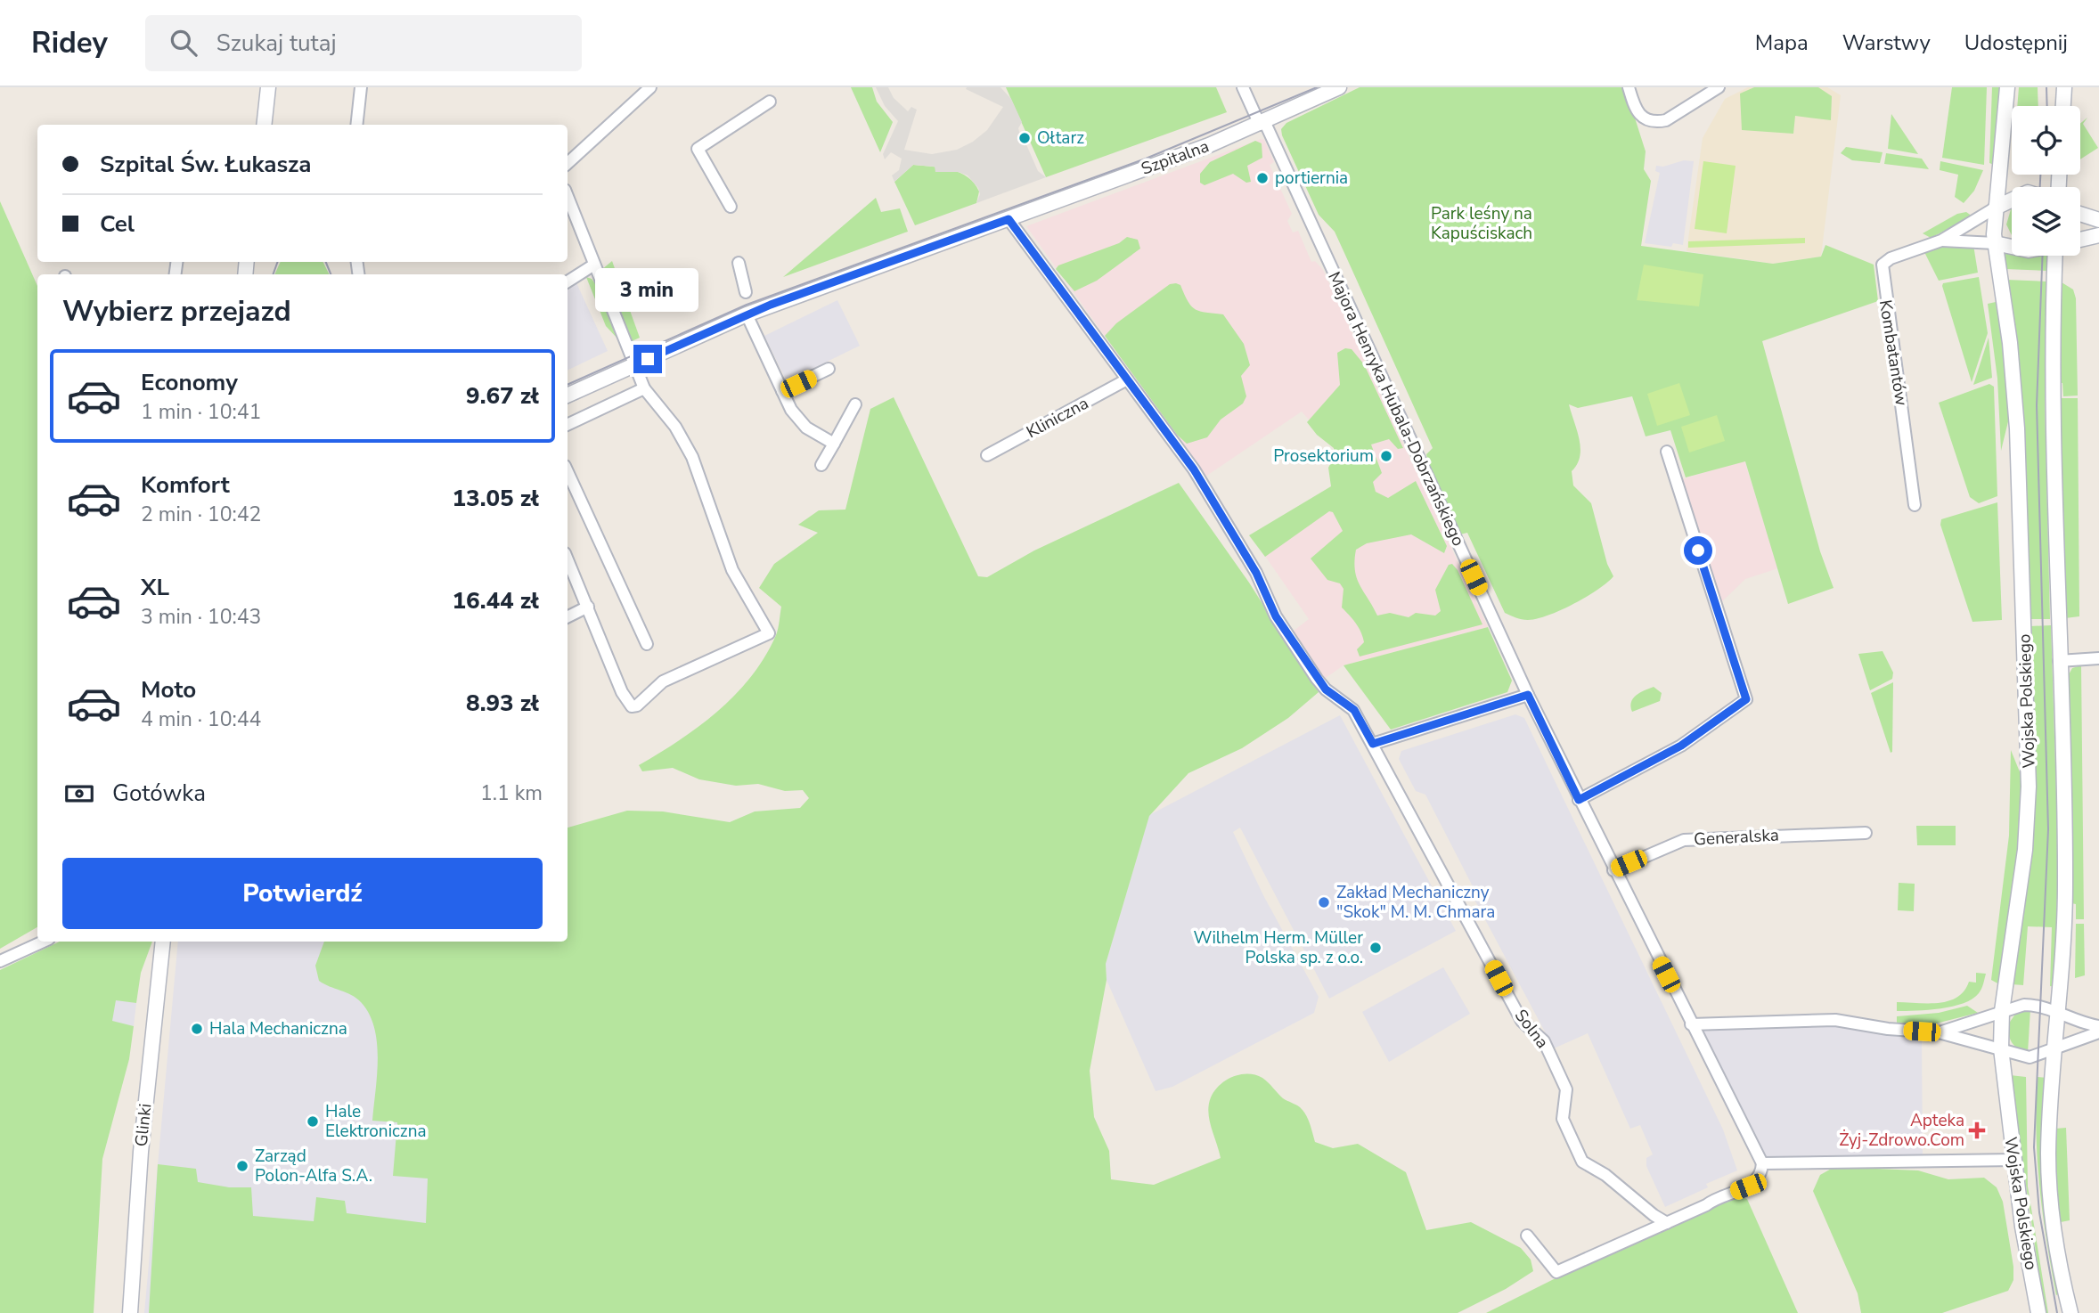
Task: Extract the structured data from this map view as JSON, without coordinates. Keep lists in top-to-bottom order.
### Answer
{
  "streets": {
    "street": [
      "Szpitalna",
      "Kombatantów",
      "Majora Henryka Hubala-Dobrzańskiego",
      "Kliniczna",
      "Wojska Polskiego",
      "Generalska",
      "Solna",
      "Glinki"
    ]
  },
  "crossings": [
    ["Szpitalna", "Majora Henryka Hubala-Dobrzańskiego"],
    ["Szpitalna", "Solna"],
    ["Kombatantów", "Wojska Polskiego"],
    ["Majora Henryka Hubala-Dobrzańskiego", "Generalska"],
    ["Kliniczna", "Solna"]
  ],
  "parks": ["Park leśny na Kapuściskach"],
  "places": {
    "other": [
      "Ołtarz",
      "portiernia",
      "Prosektorium",
      "Zakład Mechaniczny \"Skok\" M. M. Chmara",
      "Wilhelm Herm. Müller Polska sp. z o.o.",
      "Hala Mechaniczna",
      "Hale Elektroniczna",
      "Zarząd Polon-Alfa S.A."
    ],
    "health": ["Apteka Żyj-Zdrowo.Com"]
  },
  "page": {
    "header": "Ridey",
    "search": "Szukaj tutaj",
    "nav": ["Mapa", "Warstwy", "Udostępnij"],
    "banner": ["Szpital Św. Łukasza", "Cel"],
    "bubble": "3 min",
    "heading": "Wybierz przejazd",
    "list": [
      {
        "name": "Economy",
        "note": "1 min · 10:41",
        "value": "9.67 zł"
      },
      {
        "name": "Komfort",
        "note": "2 min · 10:42",
        "value": "13.05 zł"
      },
      {
        "name": "XL",
        "note": "3 min · 10:43",
        "value": "16.44 zł"
      },
      {
        "name": "Moto",
        "note": "4 min · 10:44",
        "value": "8.93 zł"
      }
    ],
    "pay": ["Gotówka", "1.1 km"],
    "buttons": "Potwierdź"
  }
}
